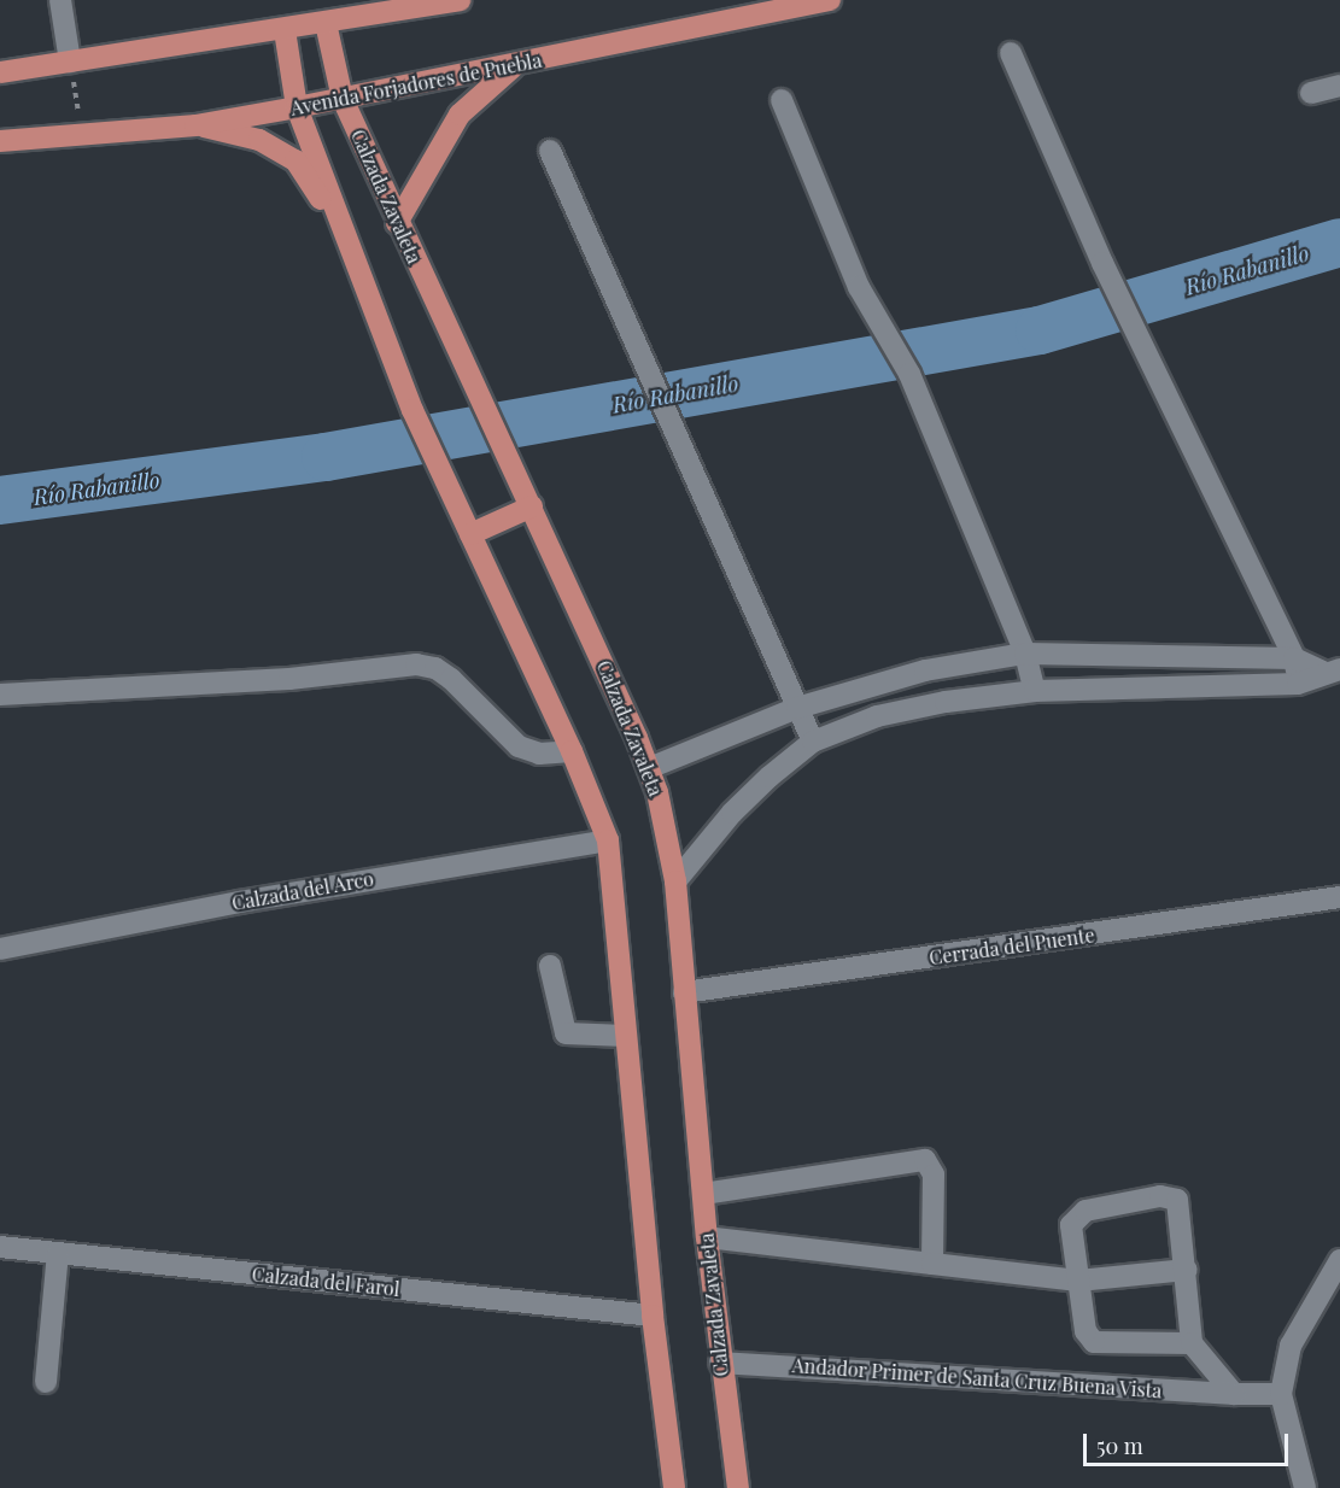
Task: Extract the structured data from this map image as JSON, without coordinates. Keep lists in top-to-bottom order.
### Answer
{
  "streets": {
    "main road": ["Avenida Forjadores de Puebla", "Calzada Zavaleta"],
    "street": [
      "Calzada del Arco",
      "Cerrada del Puente",
      "Calzada del Farol",
      "Andador Primer de Santa Cruz Buena Vista"
    ]
  },
  "crossings": [
    ["Avenida Forjadores de Puebla", "Calzada Zavaleta"],
    ["Calzada Zavaleta", "Cerrada del Puente"],
    ["Calzada Zavaleta", "Andador Primer de Santa Cruz Buena Vista"]
  ],
  "water": ["Río Rabanillo"],
  "scale_bar": "50 m"
}
